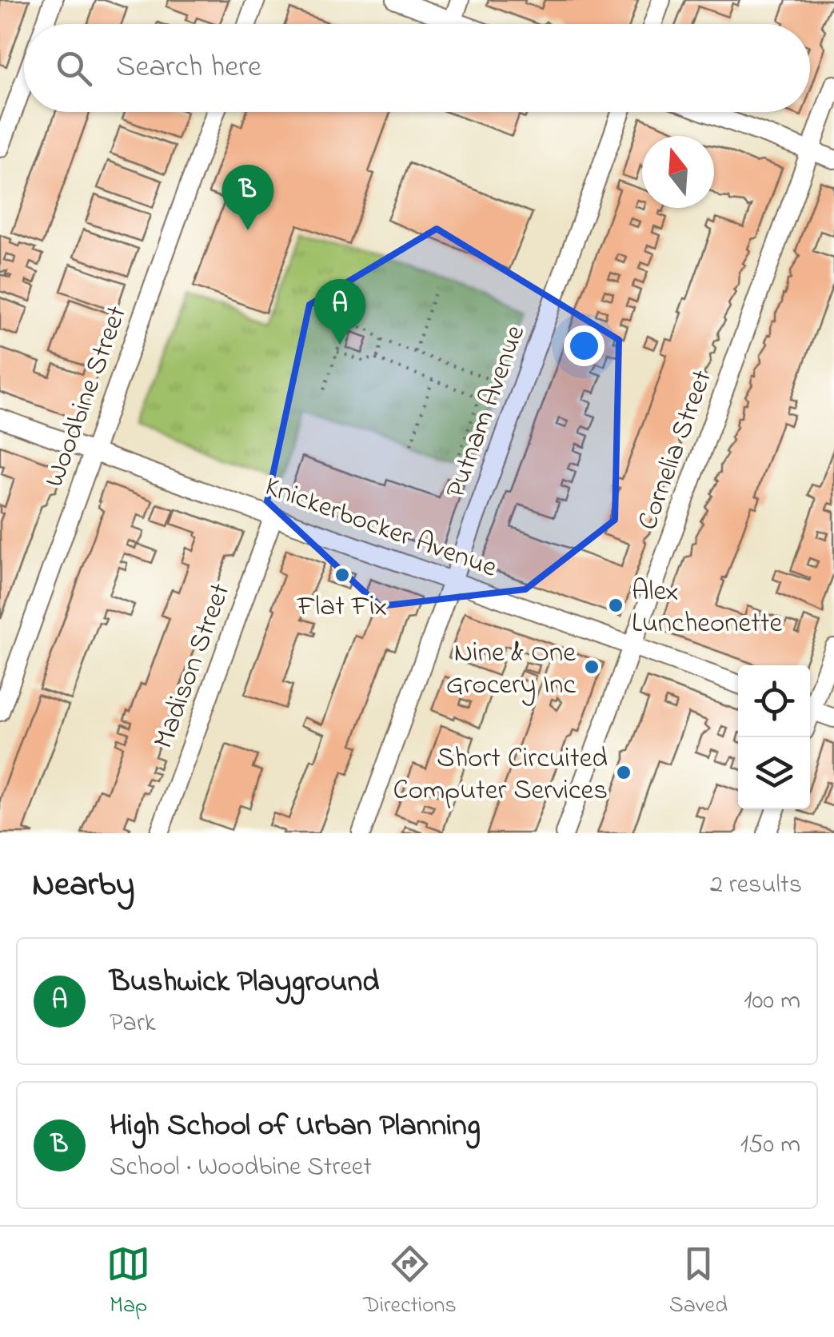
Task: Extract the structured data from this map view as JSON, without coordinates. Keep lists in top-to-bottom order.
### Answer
{
  "streets": {
    "street": [
      "Woodbine Street",
      "Putnam Avenue",
      "Cornelia Street",
      "Knickerbocker Avenue",
      "Madison Street"
    ]
  },
  "crossings": [
    ["Woodbine Street", "Knickerbocker Avenue"],
    ["Putnam Avenue", "Knickerbocker Avenue"],
    ["Cornelia Street", "Knickerbocker Avenue"],
    ["Knickerbocker Avenue", "Madison Street"]
  ],
  "places": [
    "Flat Fix",
    "Alex Luncheonette",
    "Nine & One Grocery Inc",
    "Short Circuited Computer Services"
  ],
  "north": "top",
  "page": {
    "search": "Search here",
    "pins": ["B", "A"],
    "heading": ["Nearby", "2 results"],
    "list": [
      {
        "mark": "A",
        "name": "Bushwick Playground",
        "note": "Park",
        "value": "100 m"
      },
      {
        "mark": "B",
        "name": "High School of Urban Planning",
        "note": "School · Woodbine Street",
        "value": "150 m"
      }
    ],
    "nav": ["Map", "Directions", "Saved"]
  }
}
